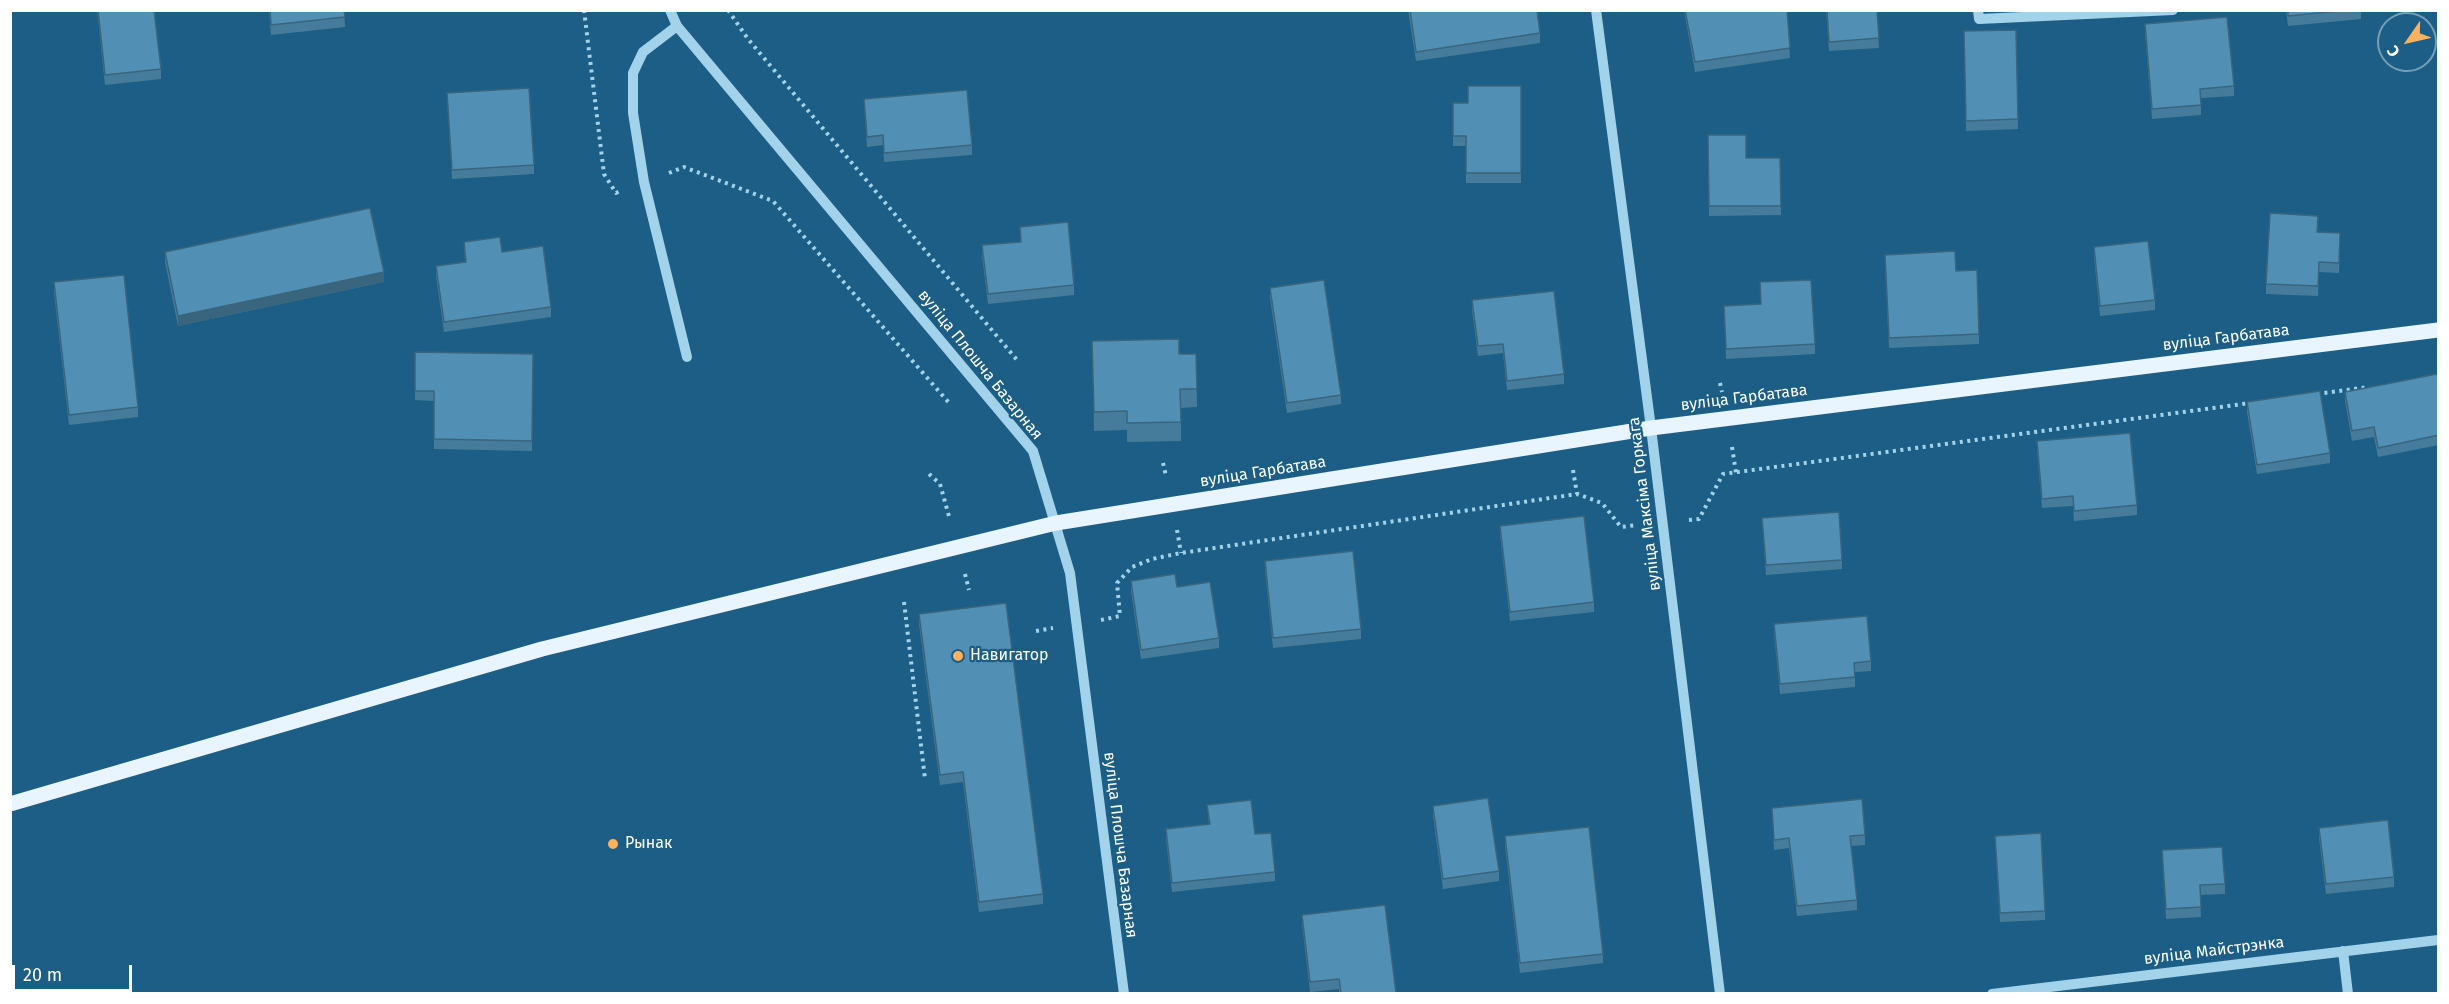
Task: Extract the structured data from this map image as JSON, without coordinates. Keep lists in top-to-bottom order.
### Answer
{
  "streets": {
    "main road": ["вуліца Гарбатава"],
    "street": ["вуліца Плошча Базарная", "вуліца Максіма Горкага", "вуліца Майстрэнка"]
  },
  "crossings": [
    ["вуліца Гарбатава", "вуліца Плошча Базарная"],
    ["вуліца Гарбатава", "вуліца Максіма Горкага"]
  ],
  "places": ["Навигатор", "Рынак"],
  "scale_bar": "20 m",
  "north": "bottom left"
}
